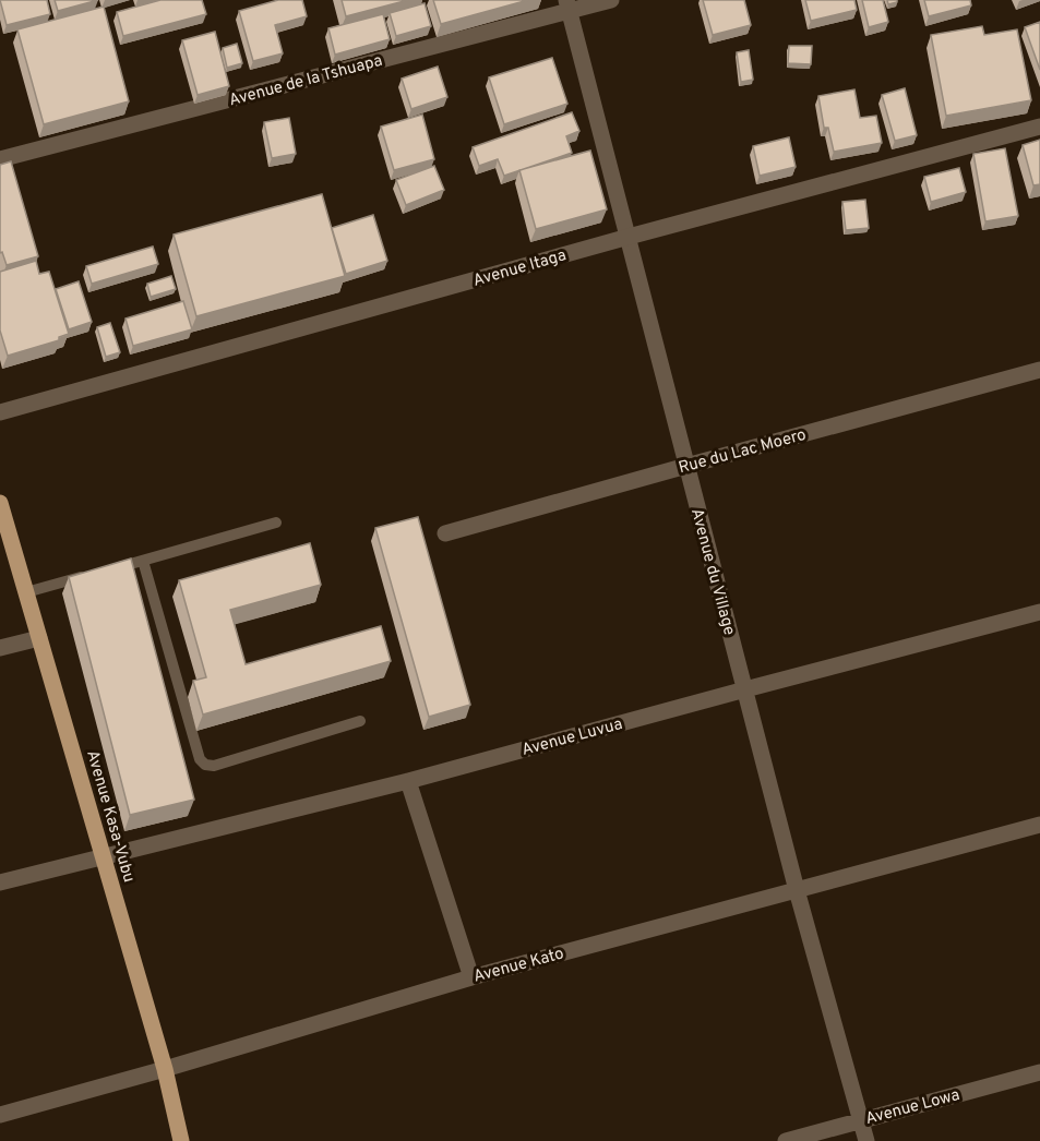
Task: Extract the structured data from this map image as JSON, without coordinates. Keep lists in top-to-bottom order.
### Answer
{
  "streets": {
    "main road": ["Avenue Kasa-Vubu"],
    "street": [
      "Avenue de la Tshuapa",
      "Avenue Itaga",
      "Rue du Lac Moero",
      "Avenue du Village",
      "Avenue Luvua",
      "Avenue Kato",
      "Avenue Lowa"
    ]
  },
  "crossings": [
    ["Avenue de la Tshuapa", "Avenue du Village"],
    ["Avenue Itaga", "Avenue du Village"],
    ["Rue du Lac Moero", "Avenue du Village"],
    ["Avenue du Village", "Avenue Luvua"],
    ["Avenue du Village", "Avenue Kato"],
    ["Avenue du Village", "Avenue Lowa"],
    ["Avenue Luvua", "Avenue Kasa-Vubu"],
    ["Avenue Kasa-Vubu", "Avenue Kato"]
  ]
}
